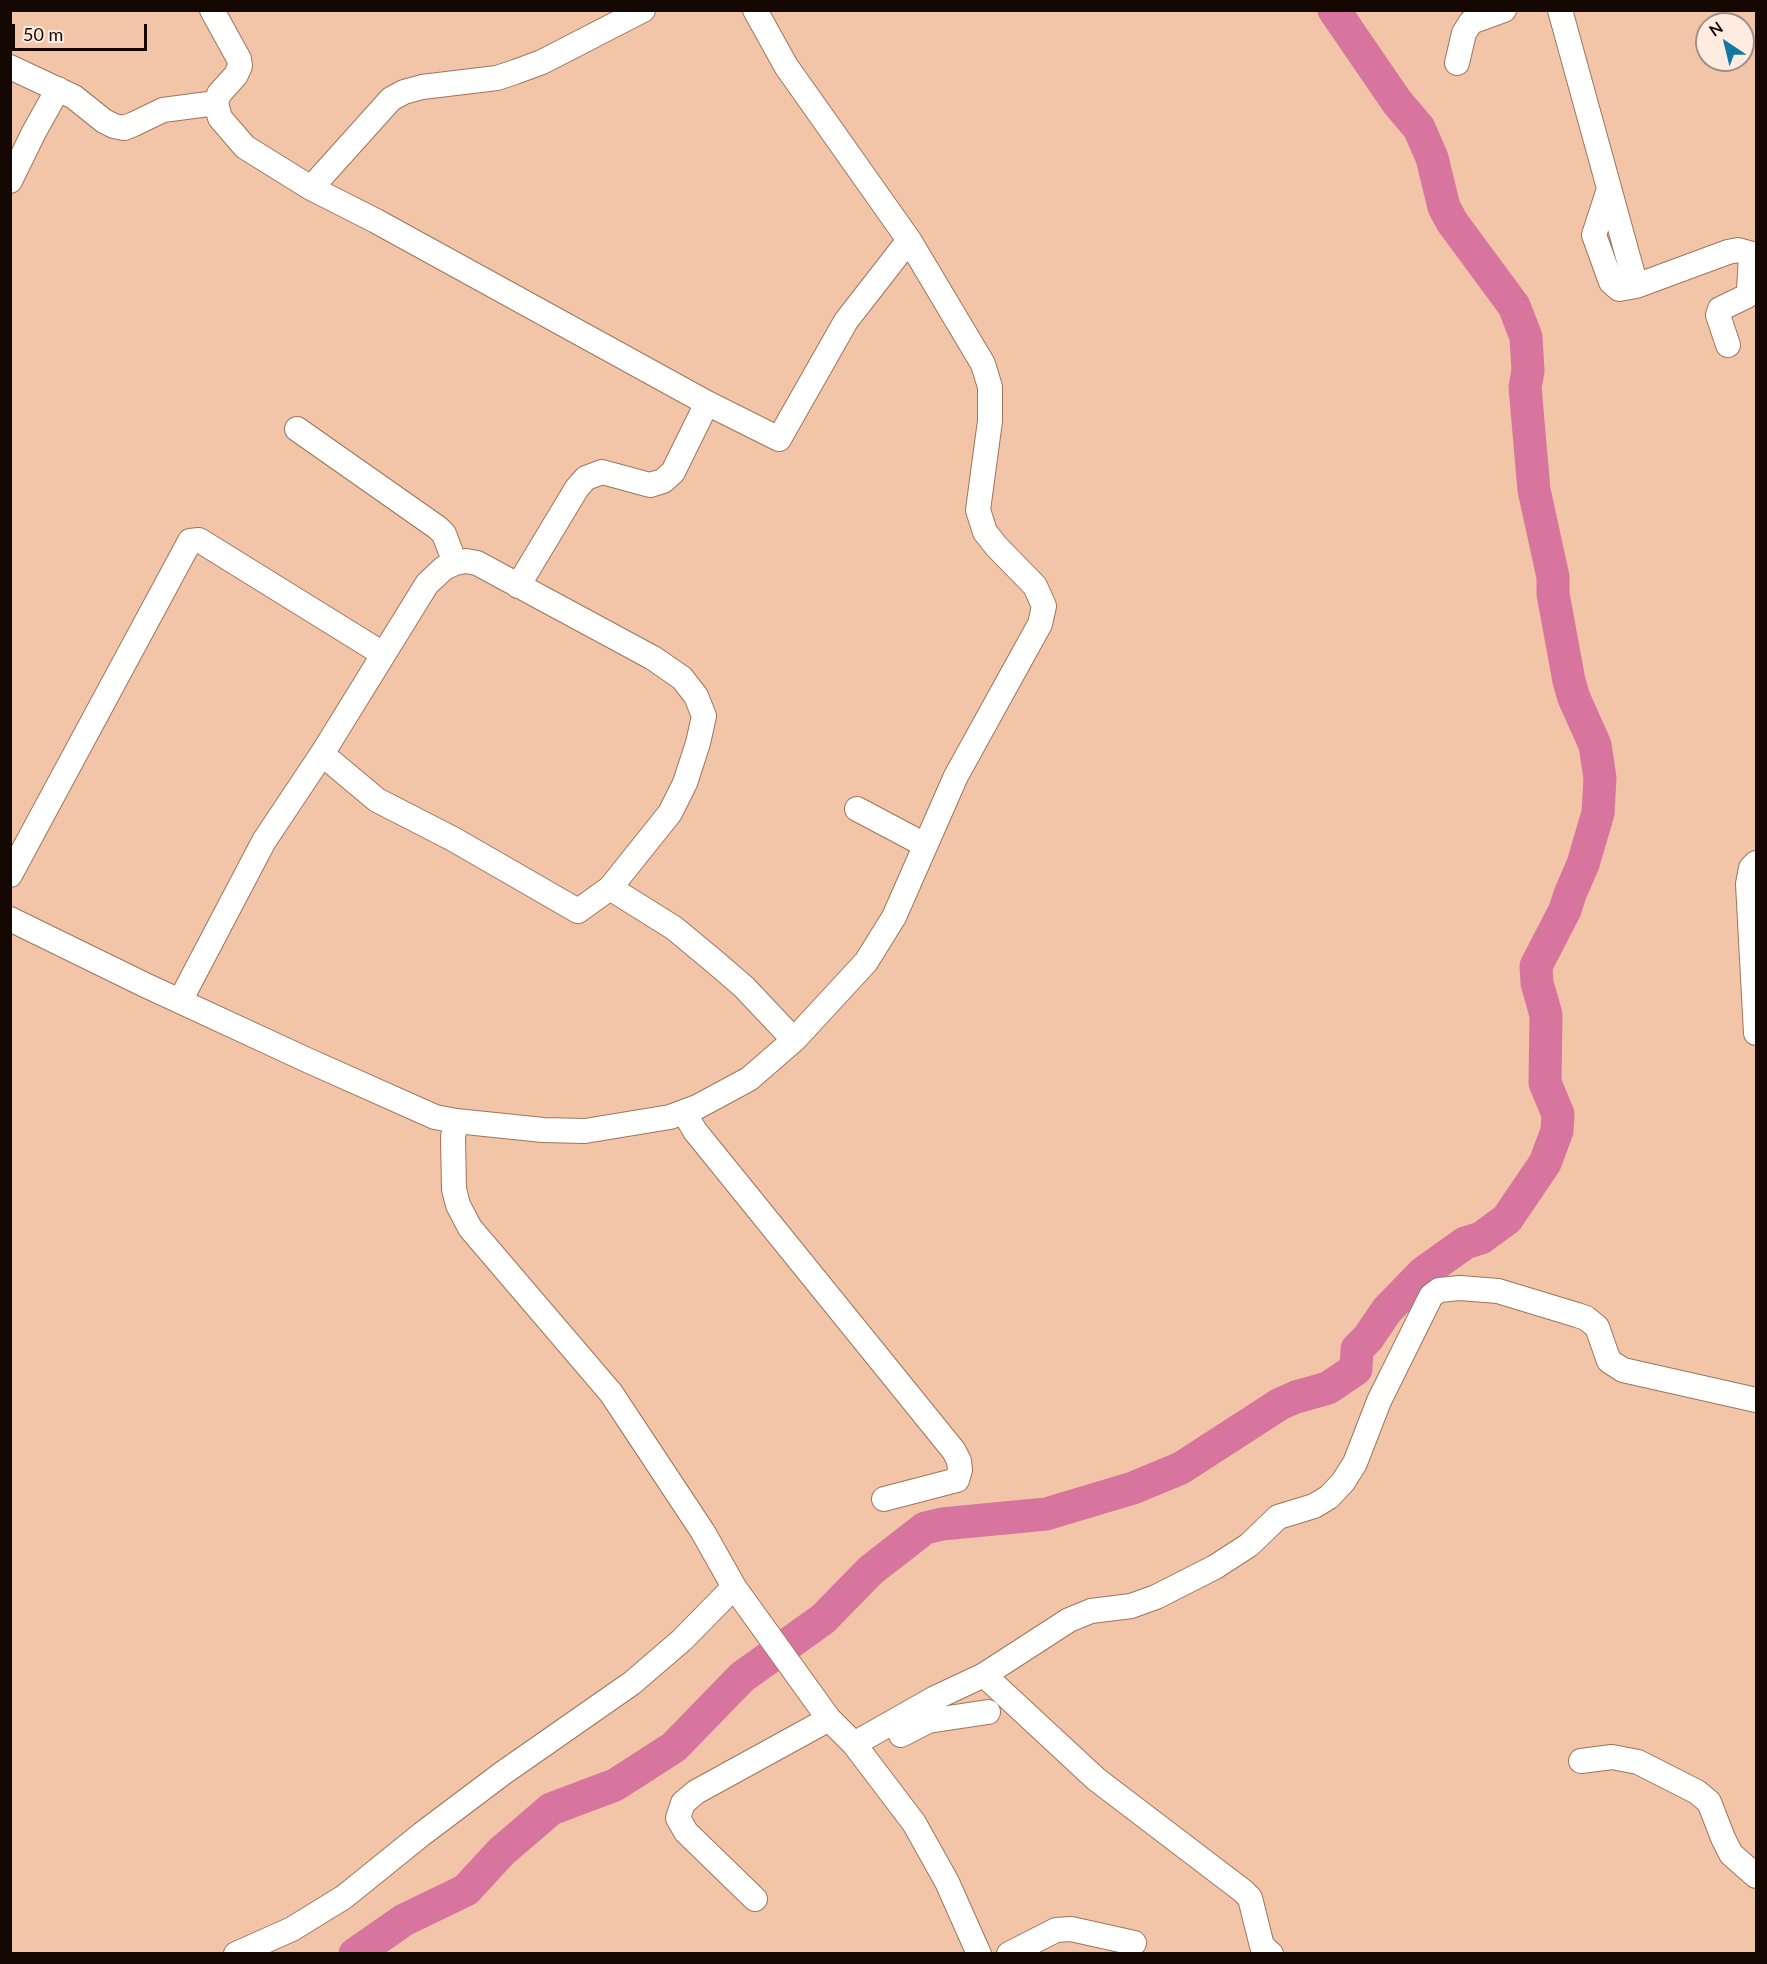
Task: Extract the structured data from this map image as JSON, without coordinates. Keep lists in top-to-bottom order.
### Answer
{
  "scale_bar": "50 m",
  "north": "top left"
}
